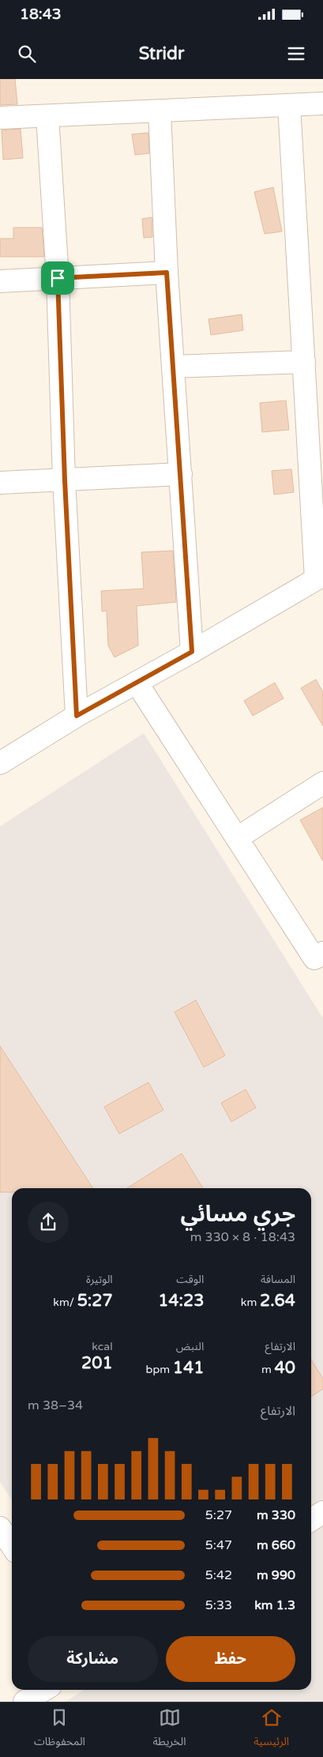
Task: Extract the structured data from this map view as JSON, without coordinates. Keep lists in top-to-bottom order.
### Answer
{
  "page": {
    "status": "18:43",
    "header": "Stridr",
    "heading": ["جري مسائي", "18:43 · 8 × 330 m"],
    "stats": [
      ["المسافة", "2.64 km"],
      ["الوقت", "14:23"],
      ["الوتيرة", "5:27 /km"],
      ["الارتفاع", "40 m"],
      ["النبض", "141 bpm"],
      ["kcal", "201"]
    ],
    "chart": ["الارتفاع", "34–38 m"],
    "list": [
      {
        "name": "330 m",
        "note": "5:27"
      },
      {
        "name": "660 m",
        "note": "5:47"
      },
      {
        "name": "990 m",
        "note": "5:42"
      },
      {
        "name": "1.3 km",
        "note": "5:33"
      }
    ],
    "buttons": ["حفظ", "مشاركة"],
    "tabs": ["الرئيسية", "الخريطة", "المحفوظات"]
  }
}
